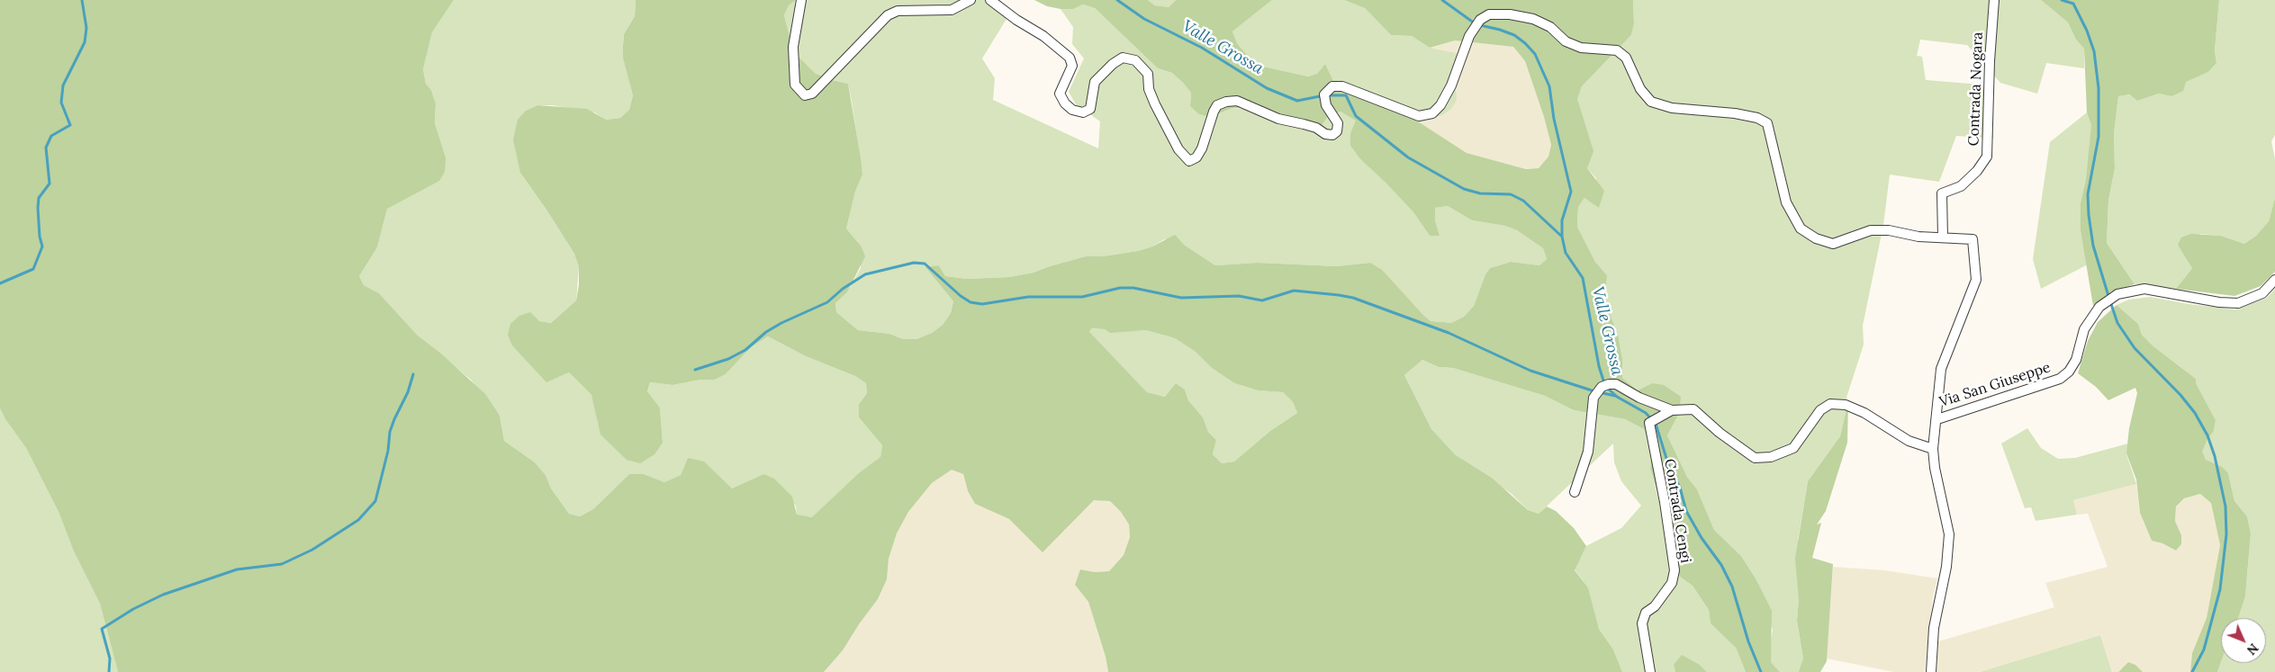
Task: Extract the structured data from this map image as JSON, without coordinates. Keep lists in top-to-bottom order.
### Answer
{
  "streets": {
    "street": ["Contrada Nogara", "Via San Giuseppe", "Contrada Cengi"]
  },
  "water": ["Valle Grossa"],
  "north": "bottom right"
}
